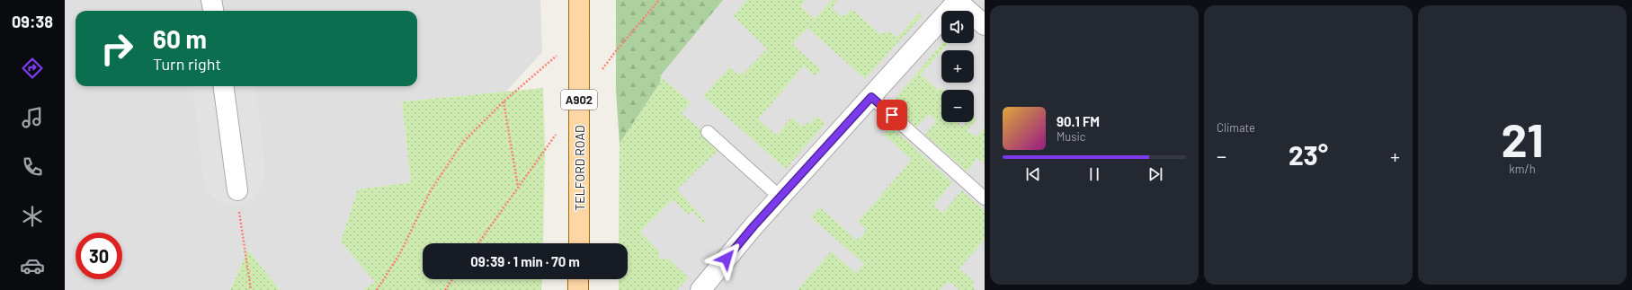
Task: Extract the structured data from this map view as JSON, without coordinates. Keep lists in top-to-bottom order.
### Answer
{
  "streets": {
    "main road": ["A902", "TELFORD ROAD"]
  },
  "page": {
    "tabs": "09:38",
    "tile": [
      "Climate",
      ["21", "km/h"]
    ],
    "map_buttons": ["+", "−"],
    "turn": ["60 m", "Turn right"],
    "song": ["90.1 FM", "Music"],
    "heat": ["−", "23°", "+"],
    "limit": "30",
    "trip": "09:39 · 1 min · 70 m"
  }
}
